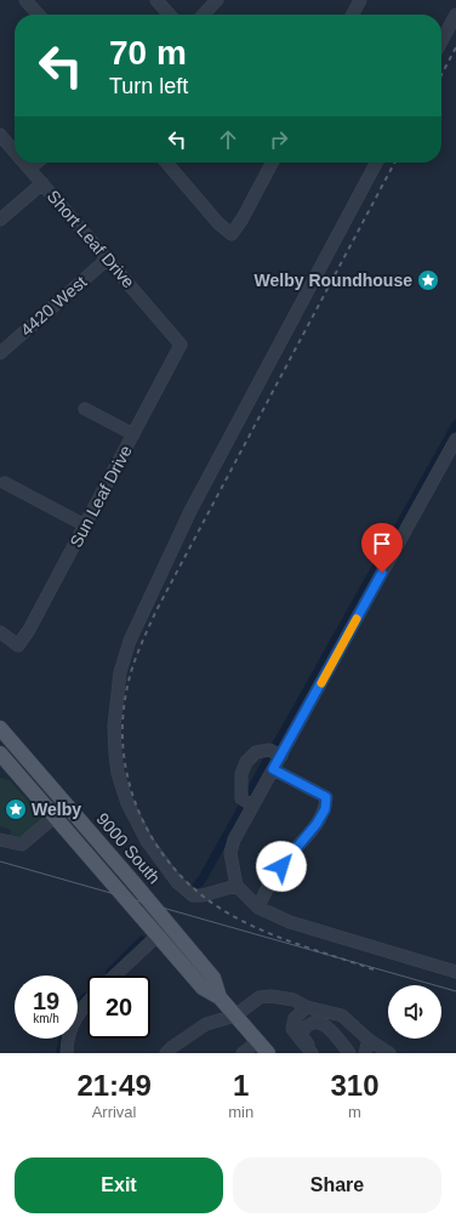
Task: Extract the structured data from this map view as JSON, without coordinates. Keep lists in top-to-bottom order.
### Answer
{
  "streets": {
    "main road": ["9000 South"],
    "street": ["Short Leaf Drive", "4420 West", "Sun Leaf Drive"]
  },
  "crossings": [
    ["Short Leaf Drive", "4420 West"],
    ["Short Leaf Drive", "Sun Leaf Drive"]
  ],
  "places": {
    "place": ["Welby Roundhouse", "Welby"]
  },
  "page": {
    "turn": ["70 m", "Turn left"],
    "speed": "19 km/h",
    "limit": "20",
    "eta": [
      "21:49",
      "Arrival",
      "1",
      "min",
      "310",
      "m"
    ],
    "buttons": ["Exit", "Share"]
  }
}
